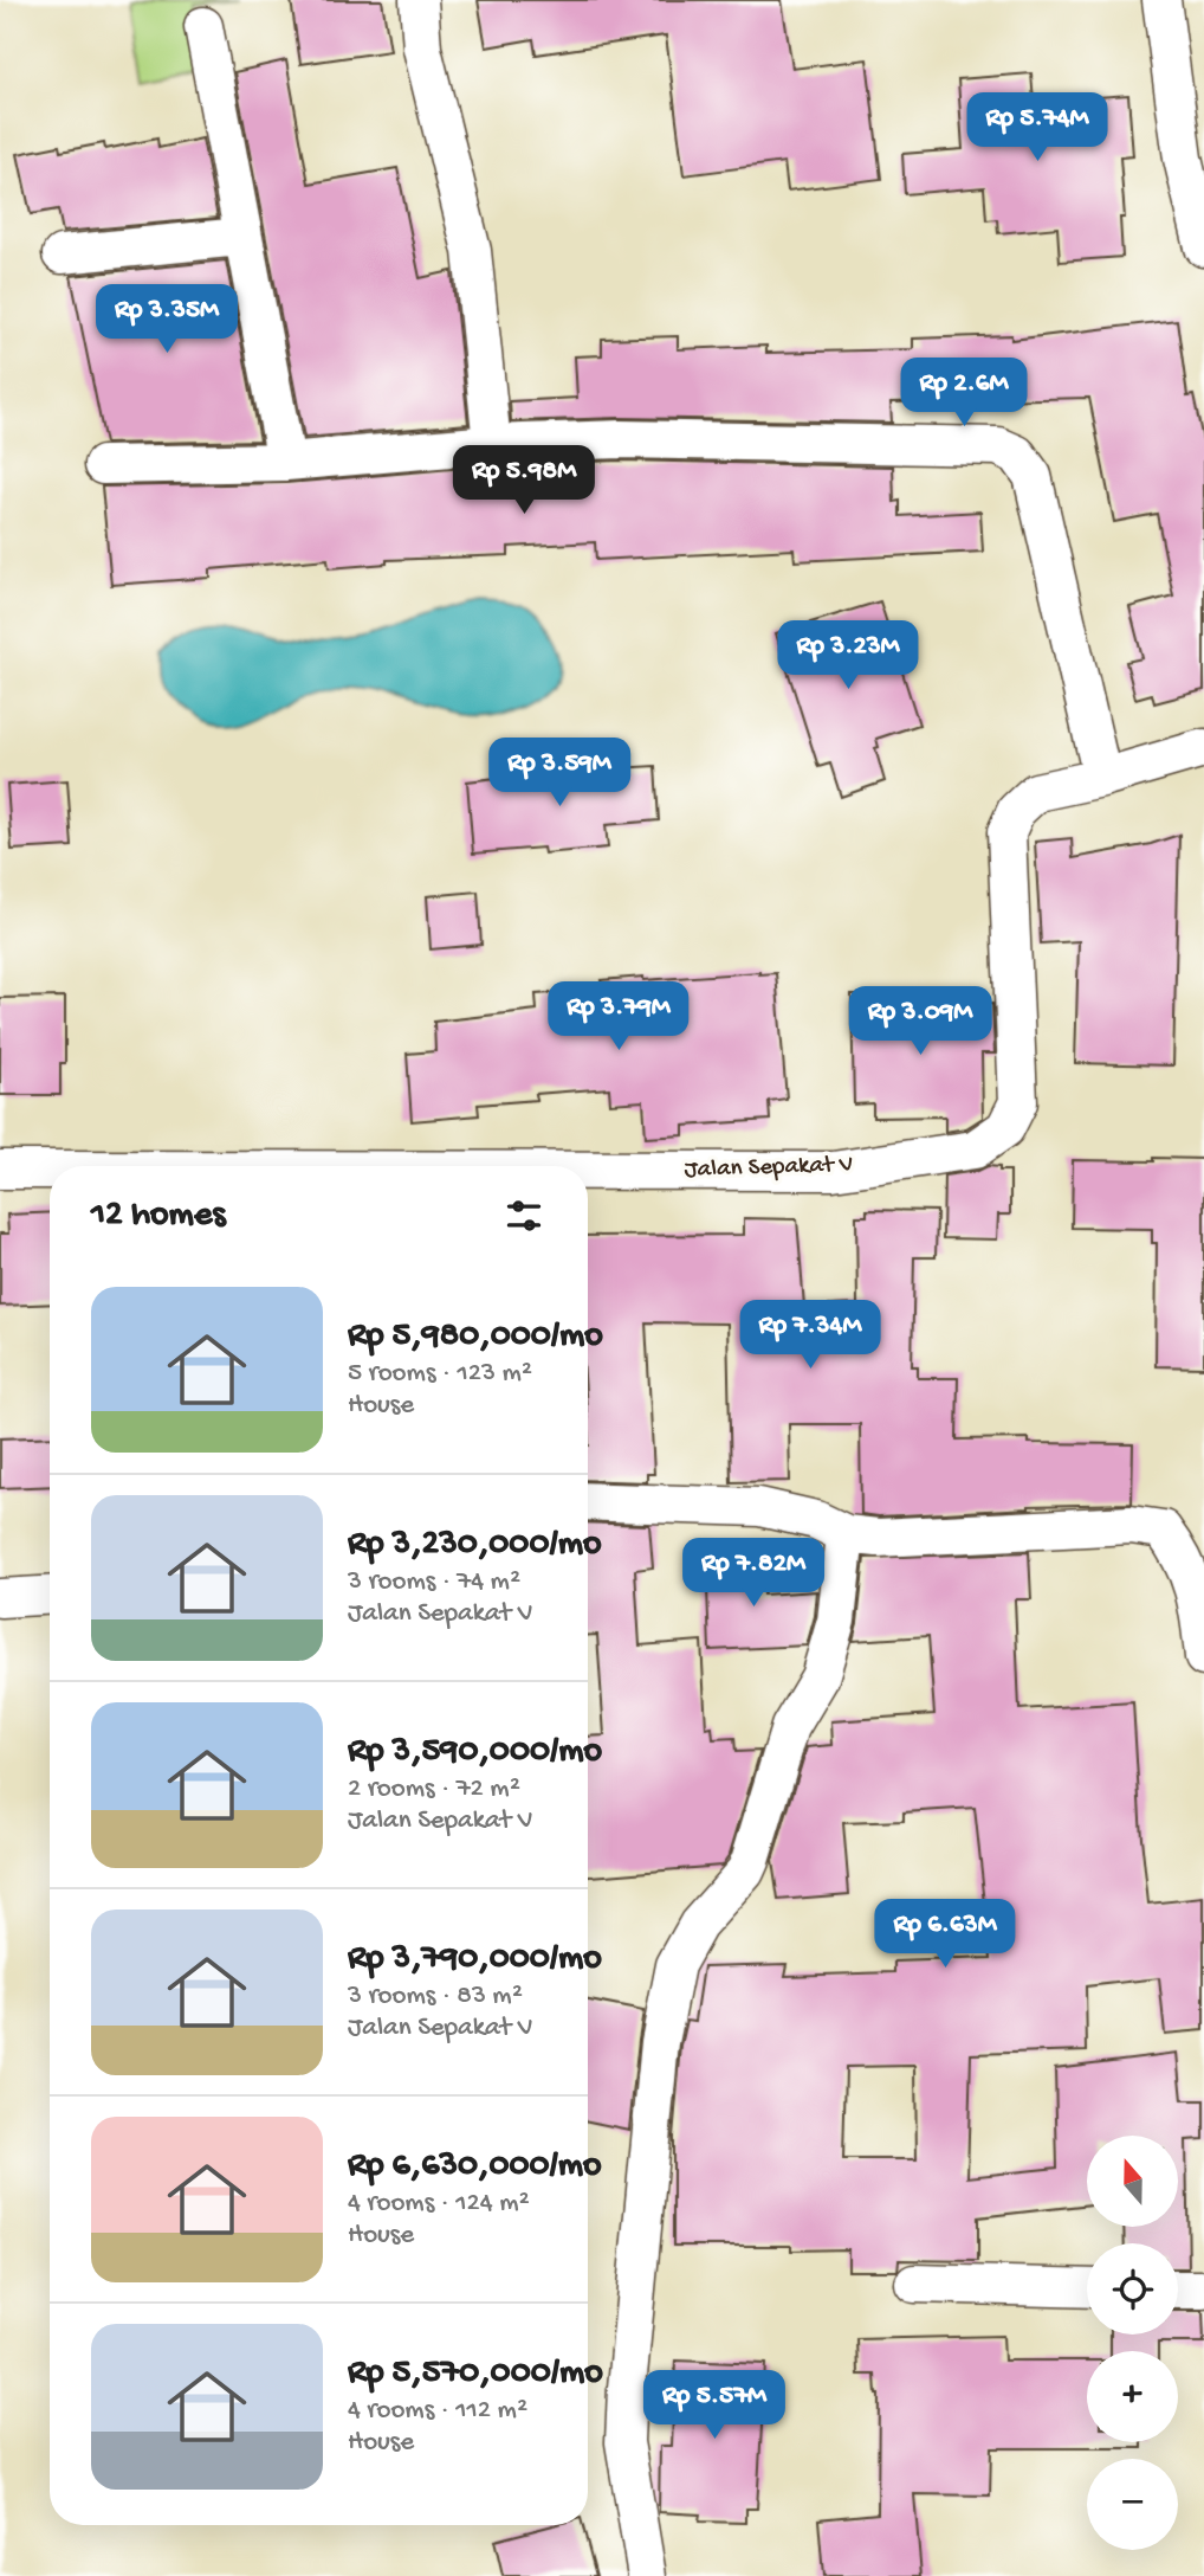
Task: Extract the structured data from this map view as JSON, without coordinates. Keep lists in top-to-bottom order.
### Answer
{
  "streets": {
    "street": ["Jalan Sepakat V"]
  },
  "north": "top",
  "page": {
    "price": [
      "Rp 5.74M",
      "Rp 3.35M",
      "Rp 2.6M",
      "Rp 5.98M",
      "Rp 3.23M",
      "Rp 3.59M",
      "Rp 3.79M",
      "Rp 3.09M",
      "Rp 7.34M",
      "Rp 7.82M",
      "Rp 6.63M",
      "Rp 5.57M"
    ],
    "heading": "12 homes",
    "list": [
      {
        "name": "Rp 5,980,000/mo",
        "note": "5 rooms · 123 m² · House"
      },
      {
        "name": "Rp 3,230,000/mo",
        "note": "3 rooms · 74 m² · Jalan Sepakat V"
      },
      {
        "name": "Rp 3,590,000/mo",
        "note": "2 rooms · 72 m² · Jalan Sepakat V"
      },
      {
        "name": "Rp 3,790,000/mo",
        "note": "3 rooms · 83 m² · Jalan Sepakat V"
      },
      {
        "name": "Rp 6,630,000/mo",
        "note": "4 rooms · 124 m² · House"
      },
      {
        "name": "Rp 5,570,000/mo",
        "note": "4 rooms · 112 m² · House"
      }
    ],
    "map_buttons": ["+", "−"]
  }
}
